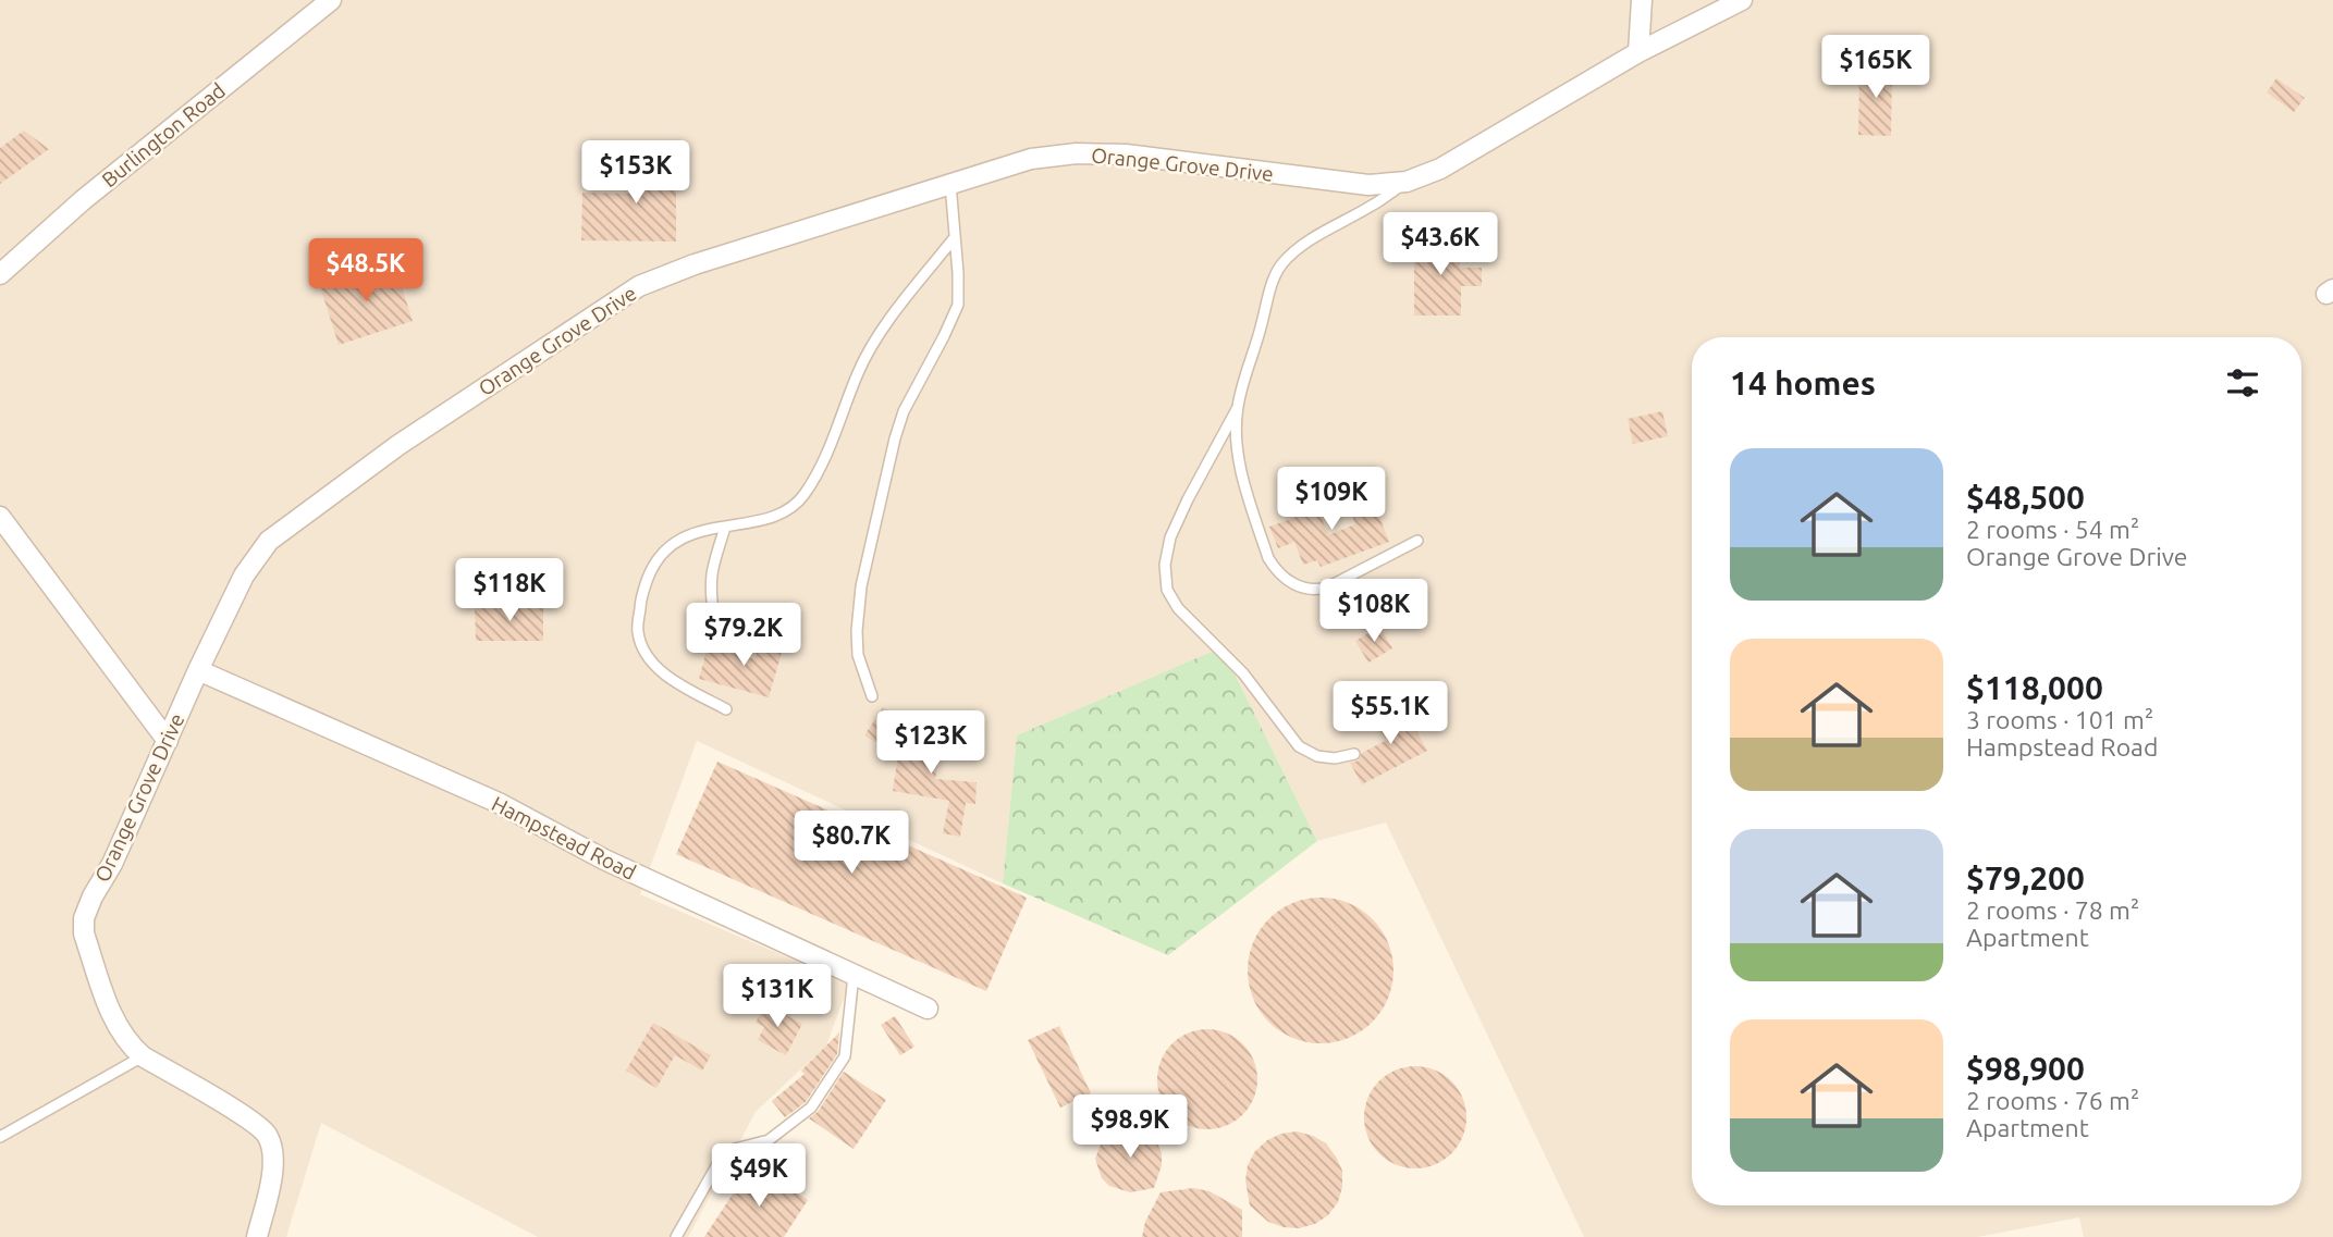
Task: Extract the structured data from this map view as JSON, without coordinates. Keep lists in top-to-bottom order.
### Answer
{
  "streets": {
    "street": ["Burlington Road", "Orange Grove Drive", "Hampstead Road"]
  },
  "crossings": [
    ["Orange Grove Drive", "Hampstead Road"]
  ],
  "page": {
    "price": [
      "$165K",
      "$153K",
      "$43.6K",
      "$48.5K",
      "$109K",
      "$118K",
      "$108K",
      "$79.2K",
      "$55.1K",
      "$123K",
      "$80.7K",
      "$131K",
      "$98.9K",
      "$49K"
    ],
    "heading": "14 homes",
    "list": [
      {
        "name": "$48,500",
        "note": "2 rooms · 54 m² · Orange Grove Drive"
      },
      {
        "name": "$118,000",
        "note": "3 rooms · 101 m² · Hampstead Road"
      },
      {
        "name": "$79,200",
        "note": "2 rooms · 78 m² · Apartment"
      },
      {
        "name": "$98,900",
        "note": "2 rooms · 76 m² · Apartment"
      }
    ]
  }
}
